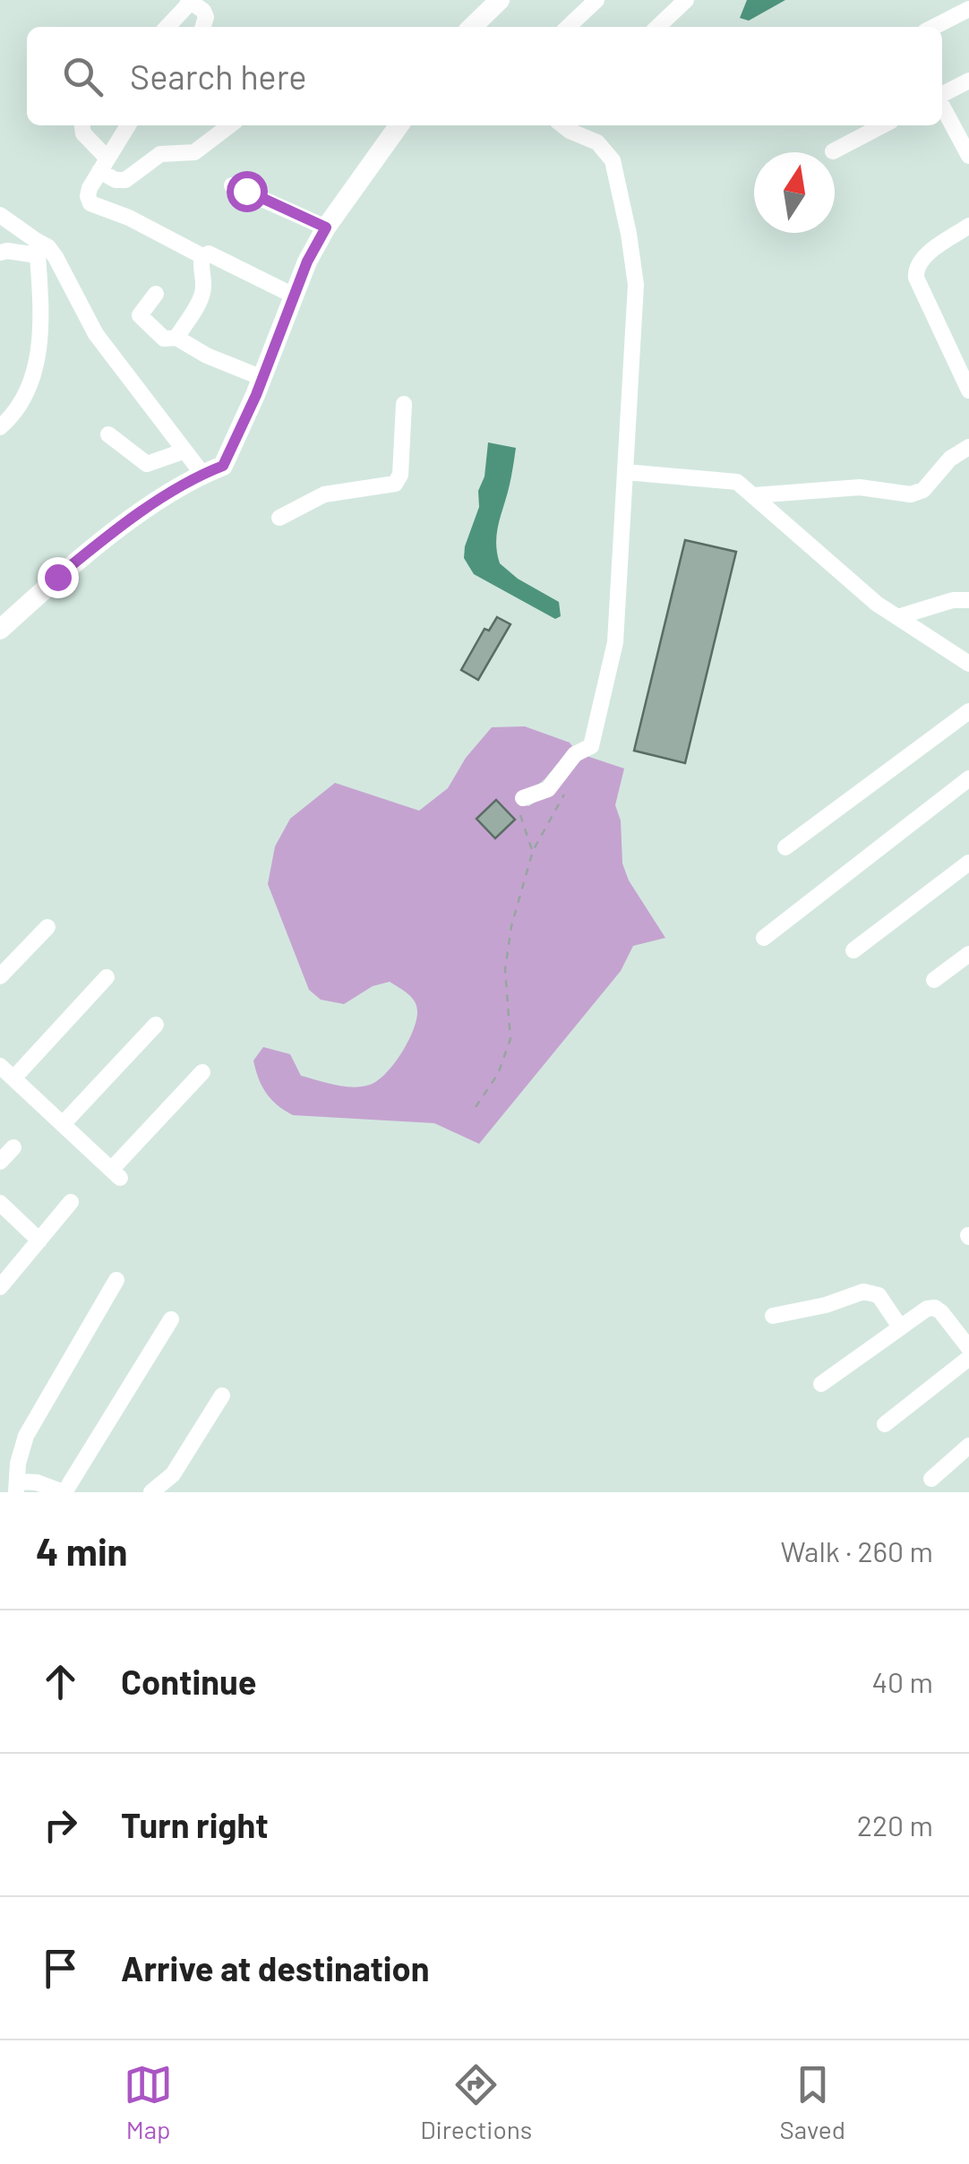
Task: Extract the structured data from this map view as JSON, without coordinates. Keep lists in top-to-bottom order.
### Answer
{
  "north": "top",
  "page": {
    "search": "Search here",
    "heading": ["4 min", "Walk · 260 m"],
    "list": [
      ["Continue", "40 m"],
      ["Turn right", "220 m"],
      "Arrive at destination"
    ],
    "nav": ["Map", "Directions", "Saved"]
  }
}
